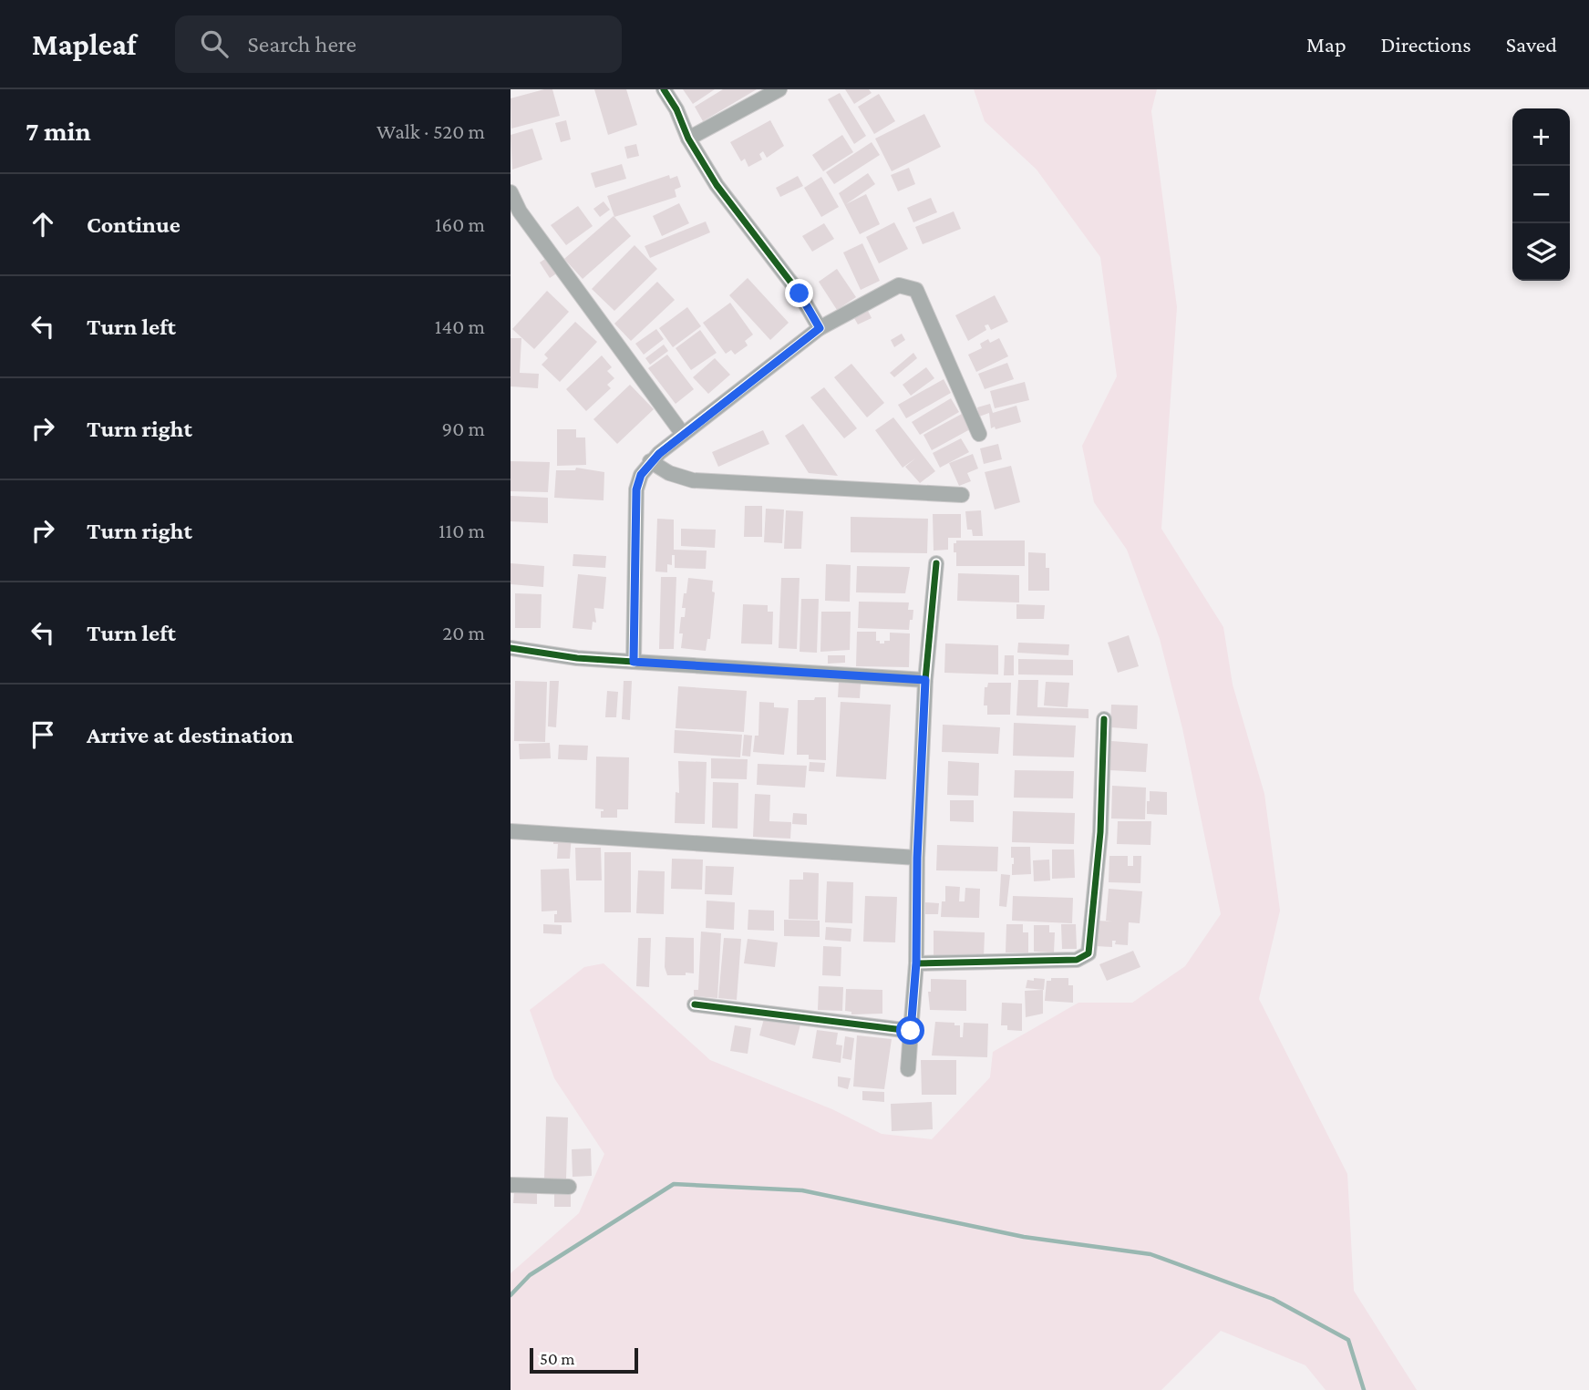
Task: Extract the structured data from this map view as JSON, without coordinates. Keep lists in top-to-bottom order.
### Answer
{
  "scale_bar": "50 m",
  "page": {
    "header": "Mapleaf",
    "search": "Search here",
    "nav": ["Map", "Directions", "Saved"],
    "heading": ["7 min", "Walk · 520 m"],
    "map_buttons": ["+", "−"],
    "list": [
      ["Continue", "160 m"],
      ["Turn left", "140 m"],
      ["Turn right", "90 m"],
      ["Turn right", "110 m"],
      ["Turn left", "20 m"],
      "Arrive at destination"
    ],
    "scale": "50 m"
  }
}
